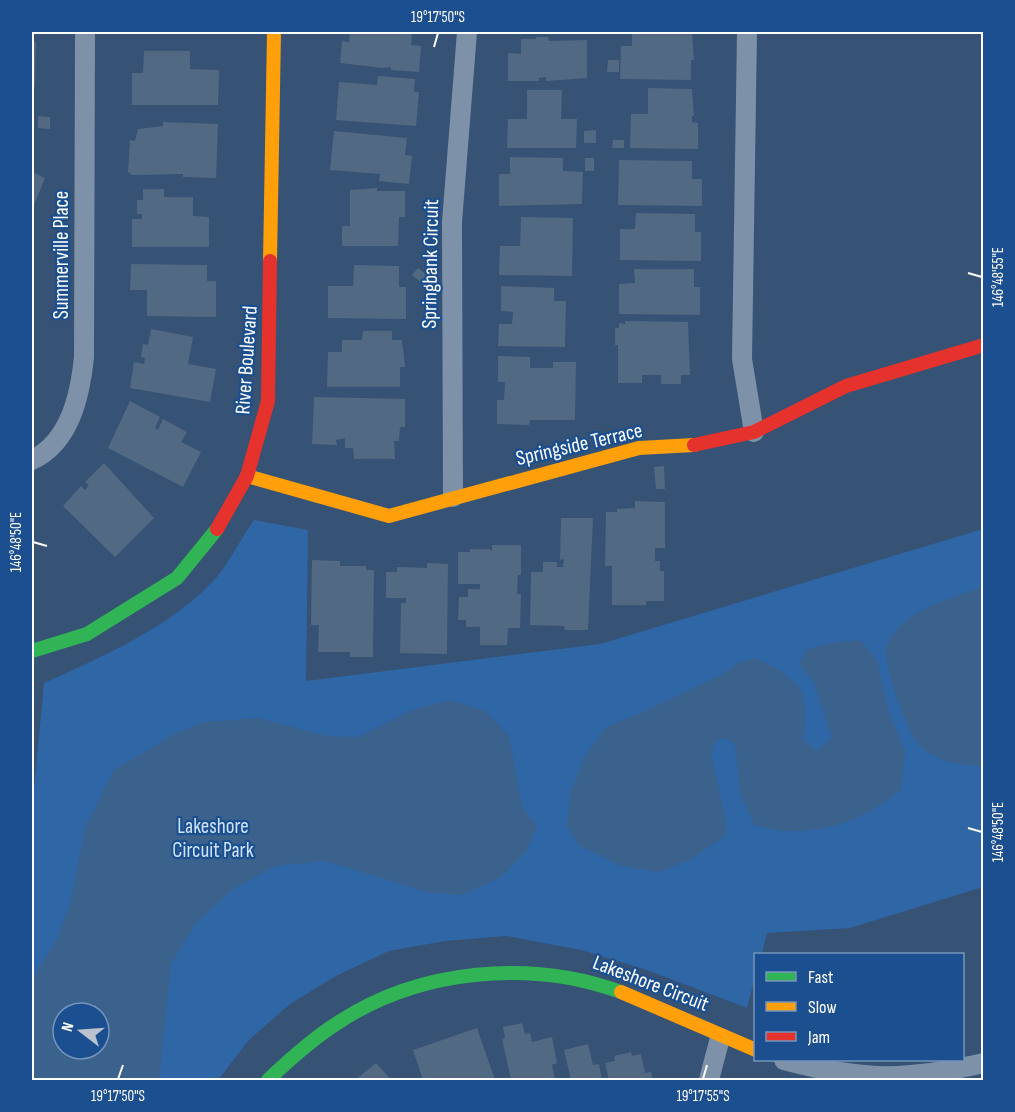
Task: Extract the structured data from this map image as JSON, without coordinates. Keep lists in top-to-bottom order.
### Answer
{
  "streets": {
    "street": [
      "Summerville Place",
      "Springbank Circuit",
      "River Boulevard",
      "Springside Terrace",
      "Lakeshore Circuit"
    ]
  },
  "crossings": [
    ["Springbank Circuit", "Springside Terrace"],
    ["River Boulevard", "Springside Terrace"]
  ],
  "parks": ["Lakeshore Circuit Park"],
  "legend": ["Fast", "Slow", "Jam"],
  "north": "left",
  "coordinates": [
    "19°17'50\"S",
    "146°48'55\"E",
    "146°48'50\"E",
    "19°17'55\"S"
  ]
}
